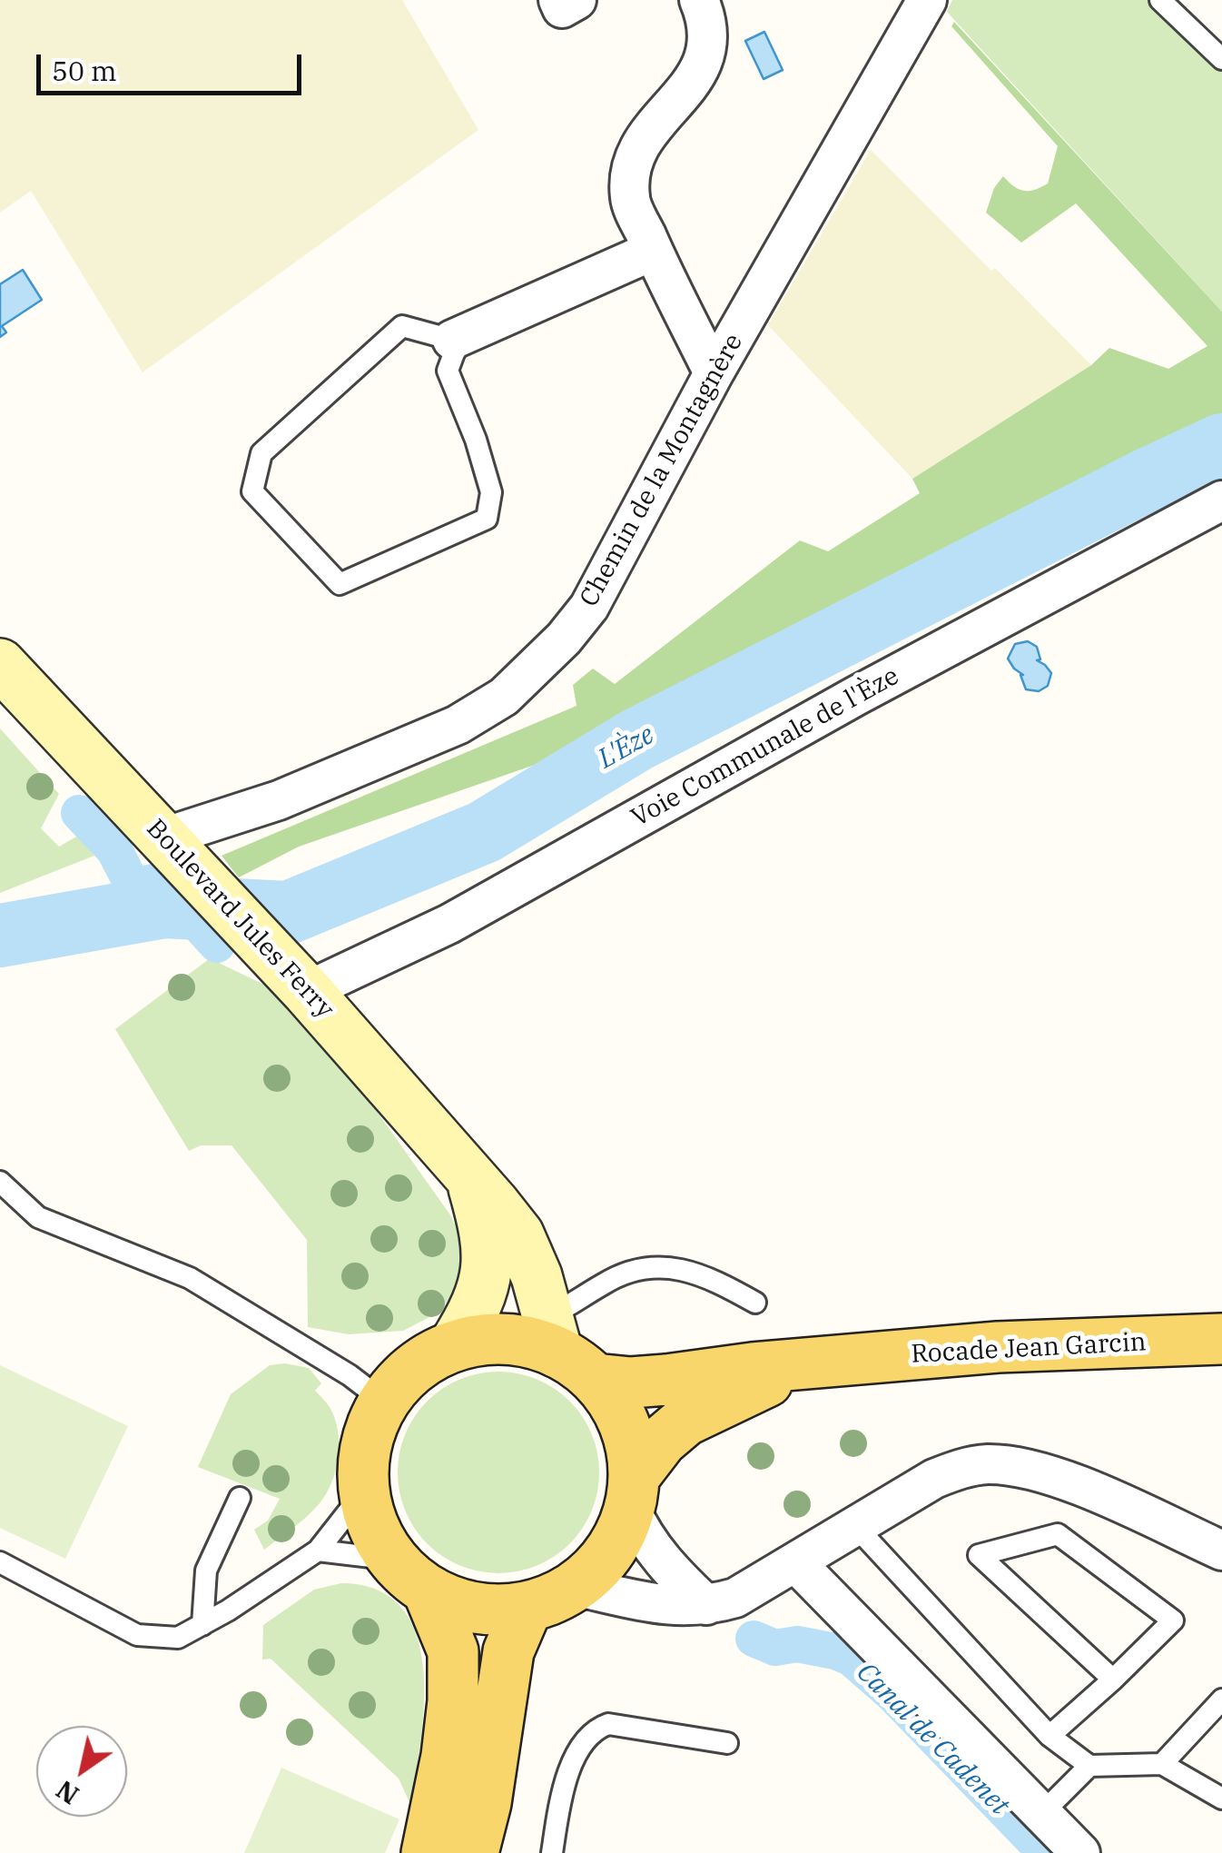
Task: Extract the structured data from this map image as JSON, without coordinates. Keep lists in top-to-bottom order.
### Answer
{
  "streets": {
    "main road": ["Boulevard Jules Ferry", "Rocade Jean Garcin"],
    "street": ["Chemin de la Montagnère", "Voie Communale de l'Èze"]
  },
  "crossings": [
    ["Chemin de la Montagnère", "Boulevard Jules Ferry"],
    ["Voie Communale de l'Èze", "Boulevard Jules Ferry"],
    ["Boulevard Jules Ferry", "Rocade Jean Garcin"]
  ],
  "water": ["L'Èze", "Canal de Cadenet"],
  "scale_bar": "50 m",
  "north": "bottom left"
}
